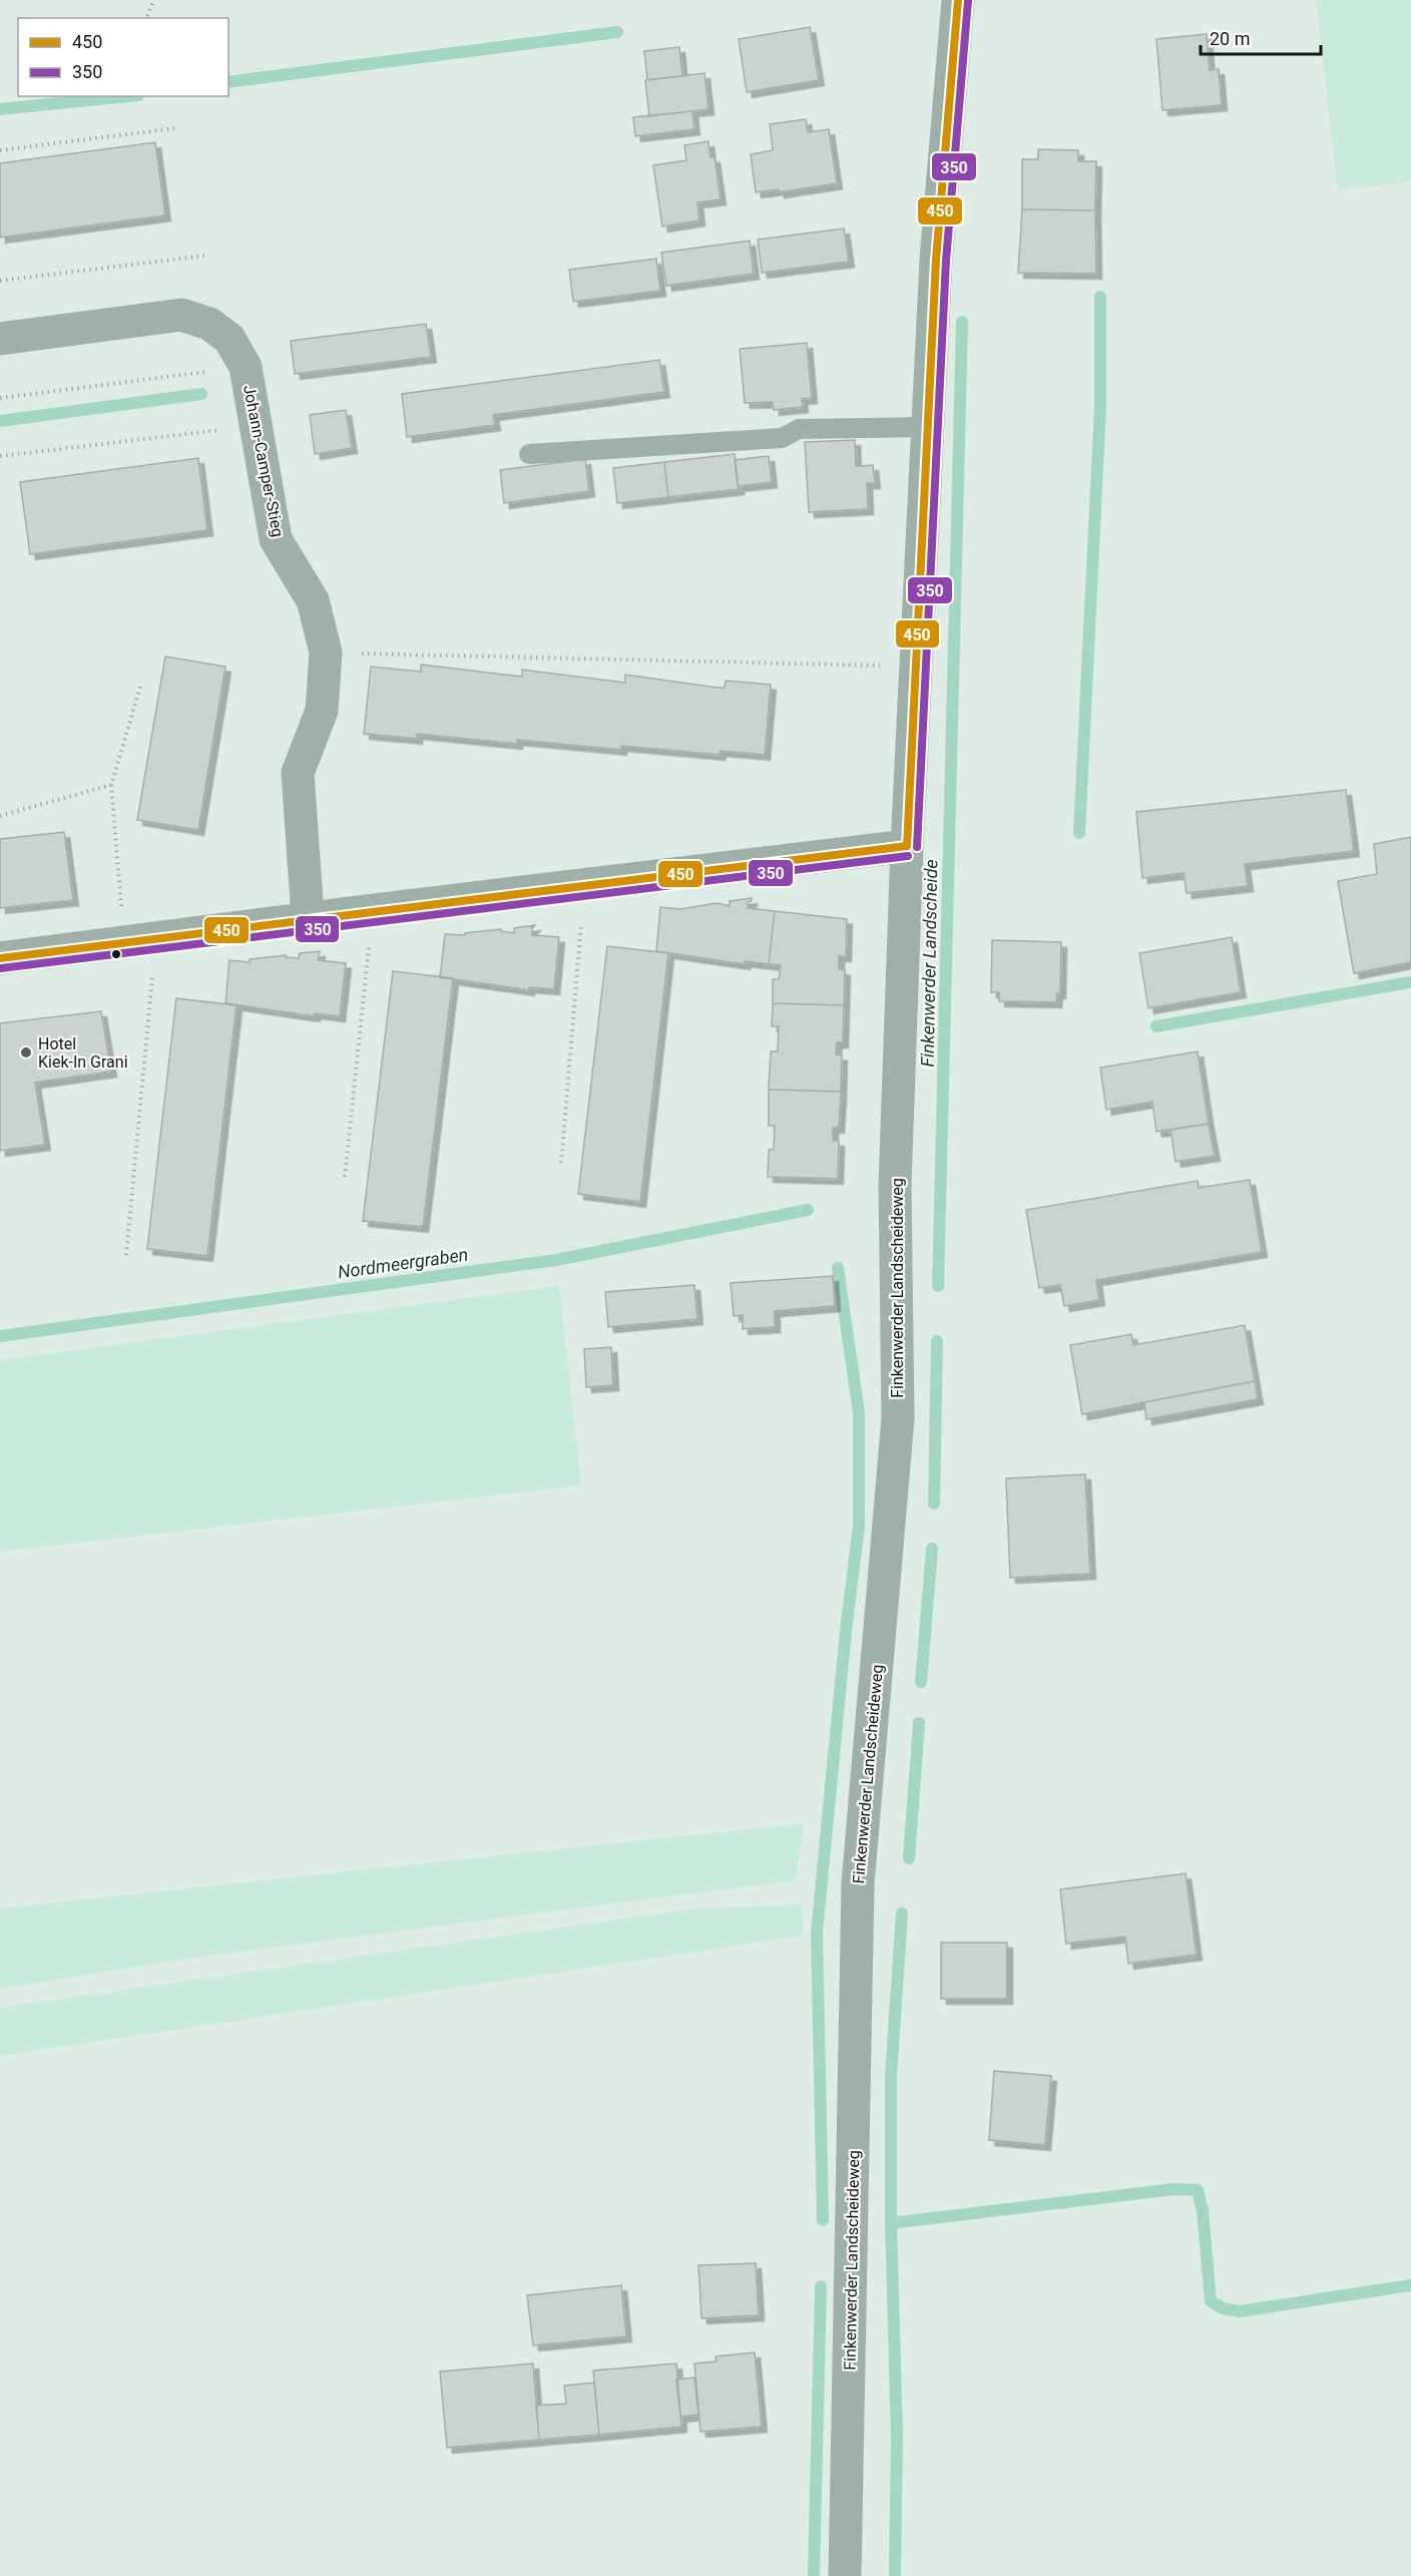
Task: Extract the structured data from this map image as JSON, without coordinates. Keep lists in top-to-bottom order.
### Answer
{
  "streets": {
    "street": ["Johann-Camper-Stieg", "Finkenwerder Landscheideweg"]
  },
  "water": ["Finkenwerder Landscheide", "Nordmeergraben"],
  "places": ["Hotel Kiek-In Grani"],
  "lines": ["transit line 450", "transit line 350"],
  "legend": ["450", "350"],
  "scale_bar": "20 m"
}
